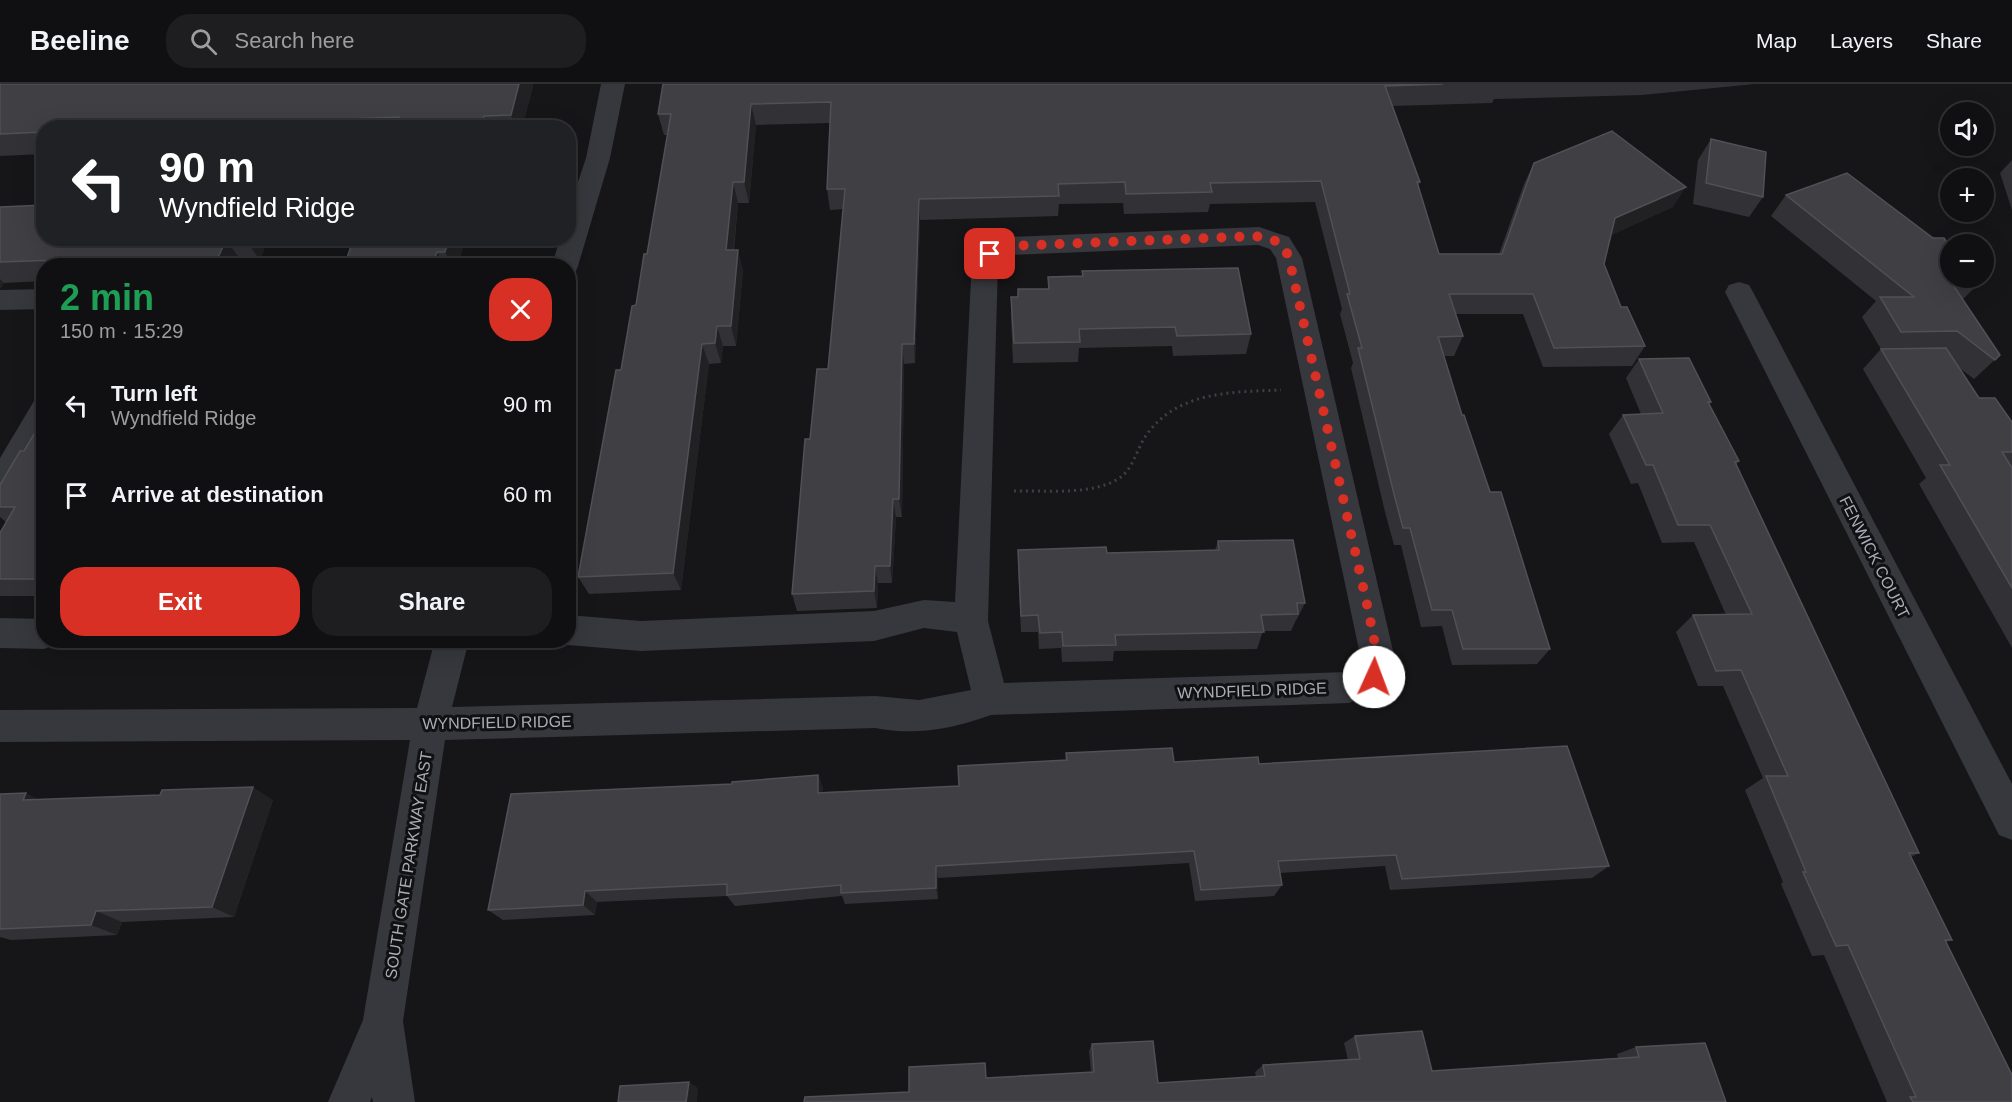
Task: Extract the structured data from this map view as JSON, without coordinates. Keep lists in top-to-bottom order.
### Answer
{
  "streets": {
    "street": ["FENWICK COURT", "WYNDFIELD RIDGE", "SOUTH GATE PARKWAY EAST"]
  },
  "crossings": [
    ["WYNDFIELD RIDGE", "SOUTH GATE PARKWAY EAST"]
  ],
  "page": {
    "header": "Beeline",
    "search": "Search here",
    "nav": ["Map", "Layers", "Share"],
    "map_buttons": ["+", "−"],
    "turn": ["90 m", "Wyndfield Ridge"],
    "heading": ["2 min", "150 m · 15:29"],
    "list": [
      {
        "name": "Turn left",
        "note": "Wyndfield Ridge",
        "value": "90 m"
      },
      {
        "name": "Arrive at destination",
        "value": "60 m"
      }
    ],
    "buttons": ["Exit", "Share"]
  }
}
